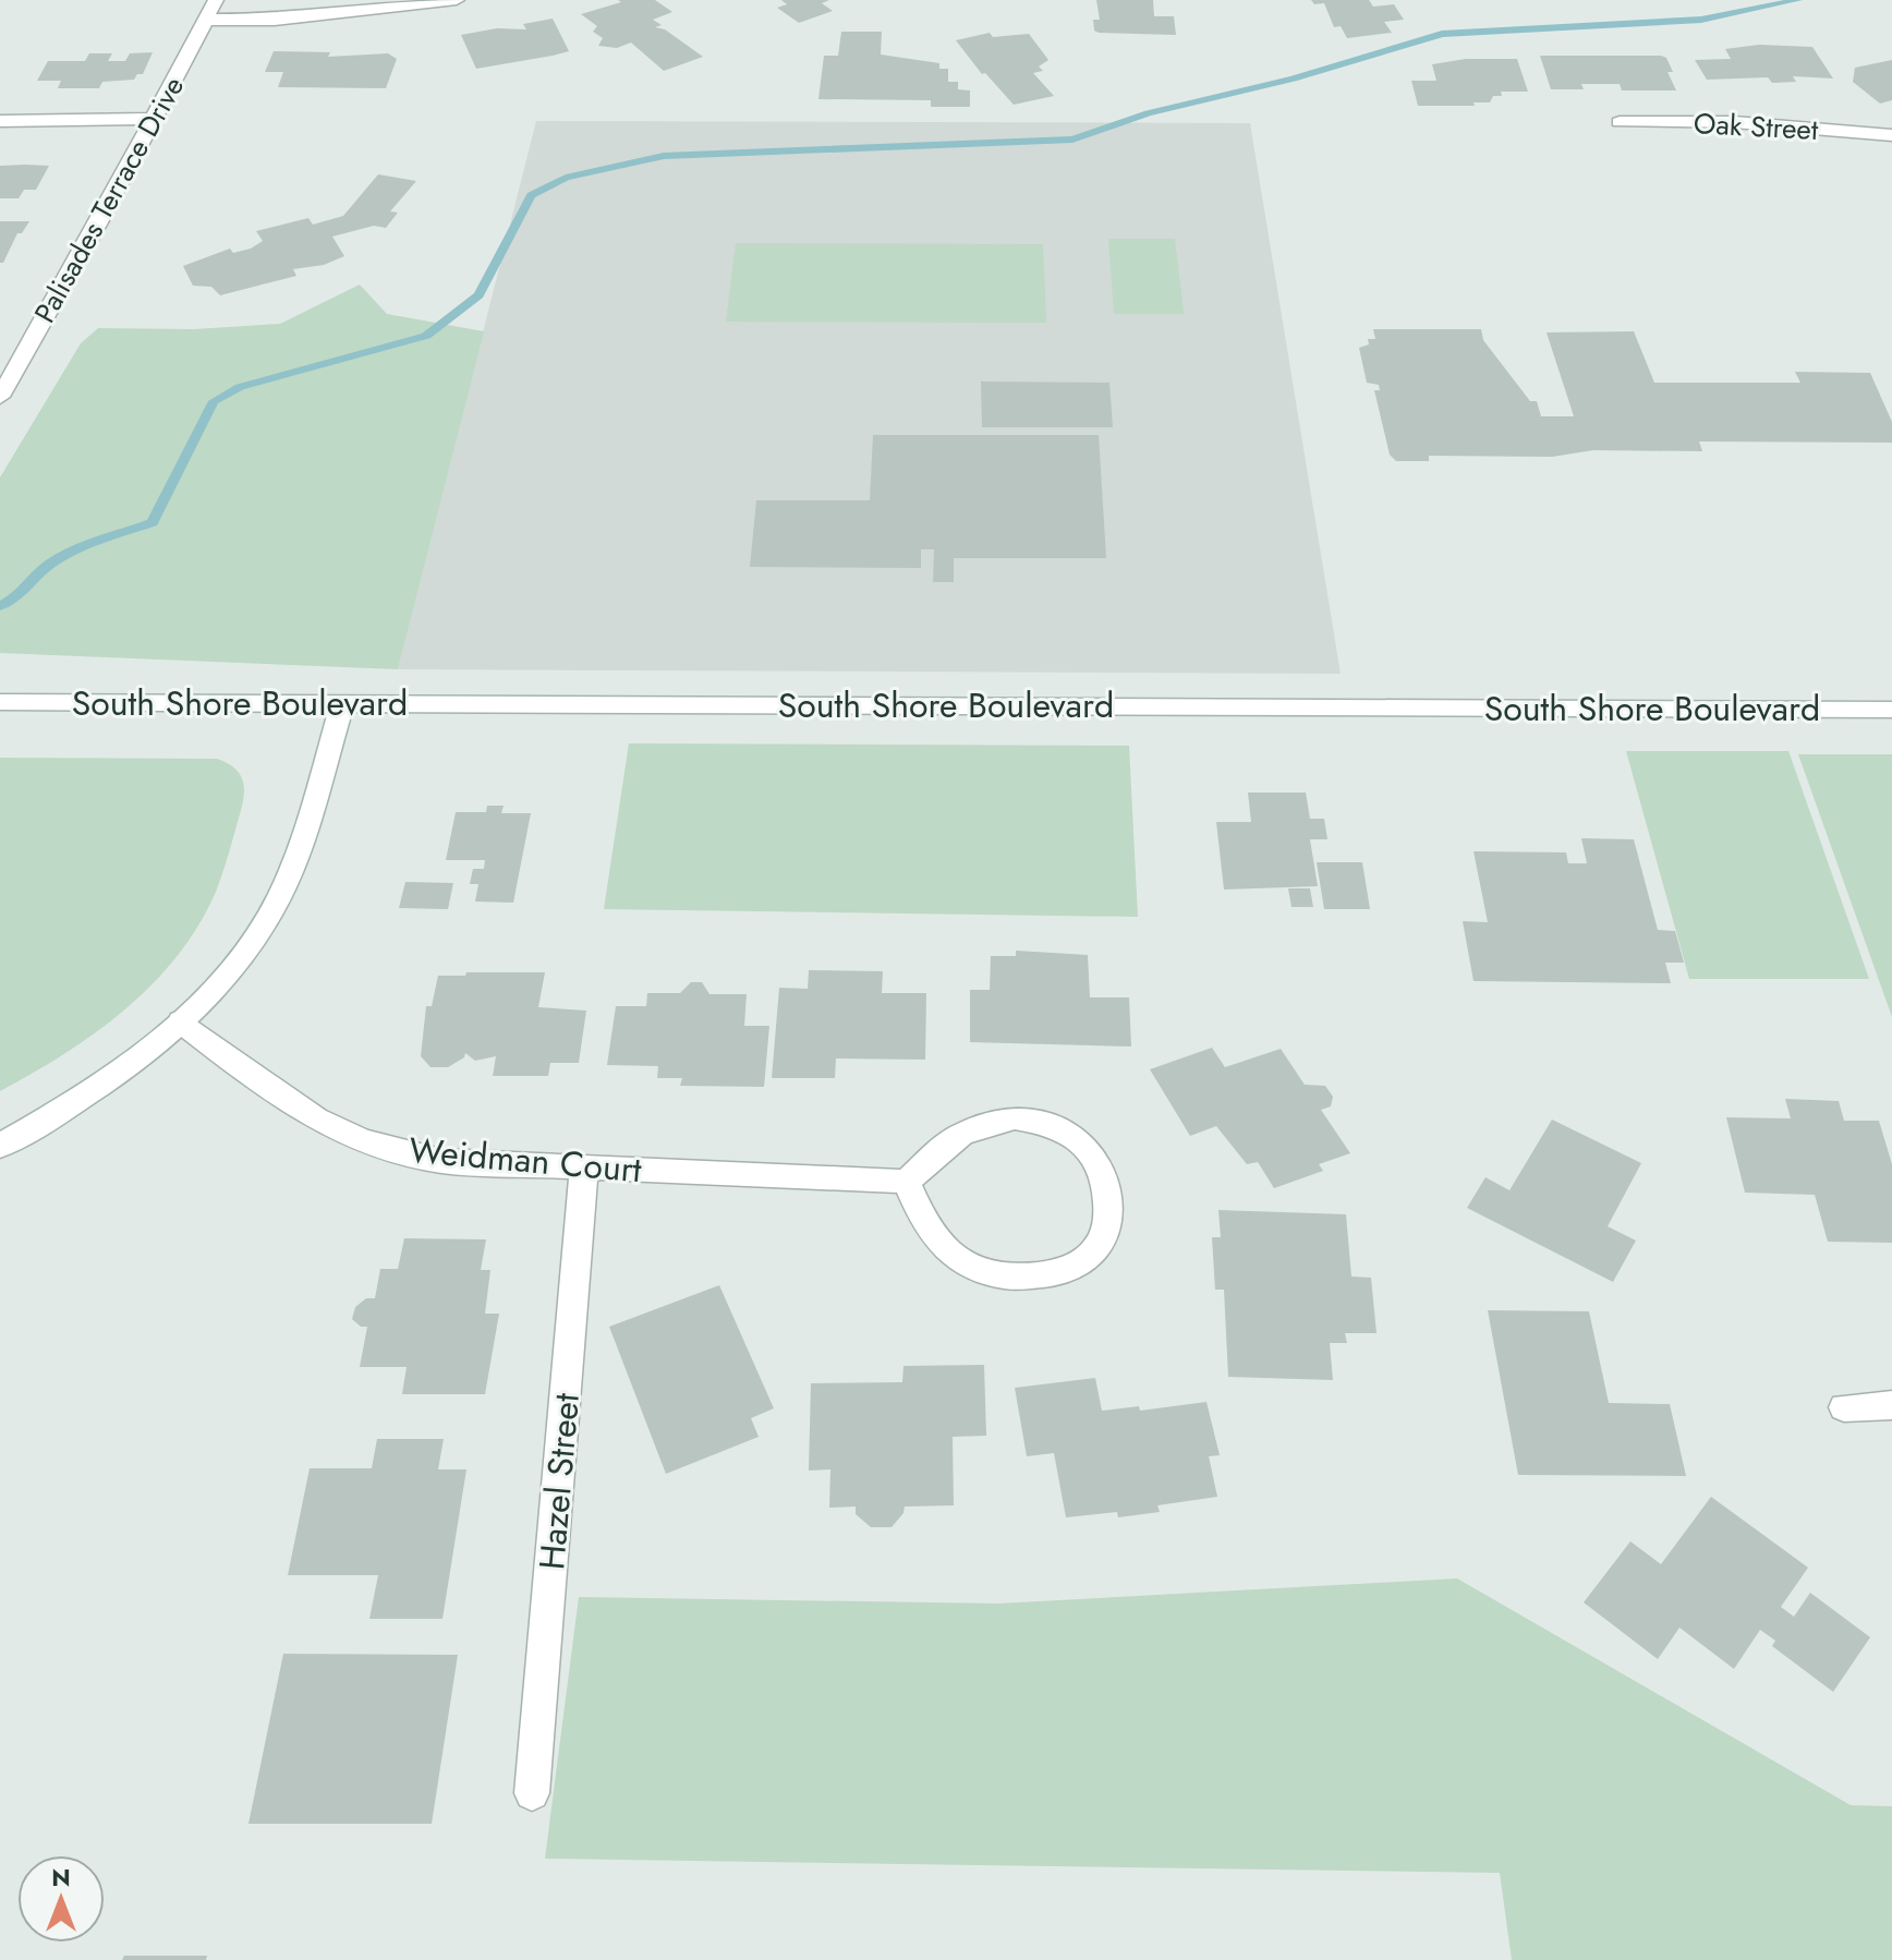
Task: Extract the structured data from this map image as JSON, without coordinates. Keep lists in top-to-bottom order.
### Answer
{
  "streets": {
    "street": [
      "Oak Street",
      "Palisades Terrace Drive",
      "South Shore Boulevard",
      "Weidman Court",
      "Hazel Street"
    ]
  },
  "crossings": [
    ["Weidman Court", "Hazel Street"]
  ],
  "north": "top"
}
